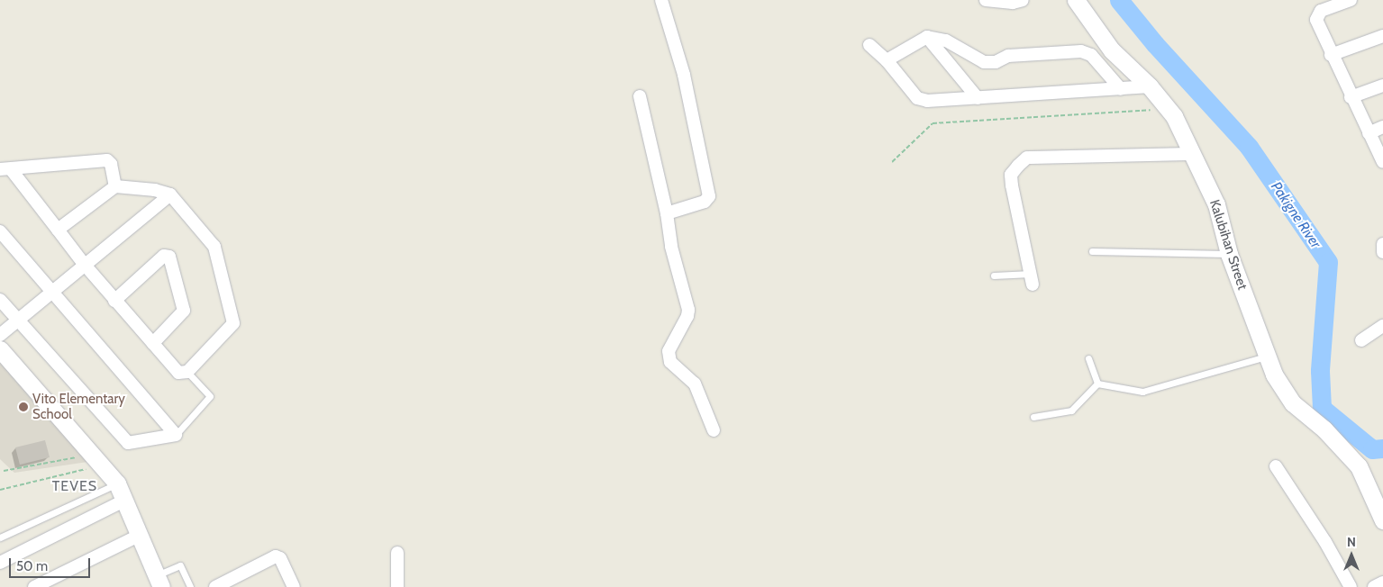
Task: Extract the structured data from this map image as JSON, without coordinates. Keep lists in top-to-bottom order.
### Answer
{
  "streets": {
    "street": ["Kalubihan Street"]
  },
  "districts": ["TEVES"],
  "water": ["Pakigne River"],
  "places": ["Vito Elementary School"],
  "scale_bar": "50 m",
  "north": "top"
}
